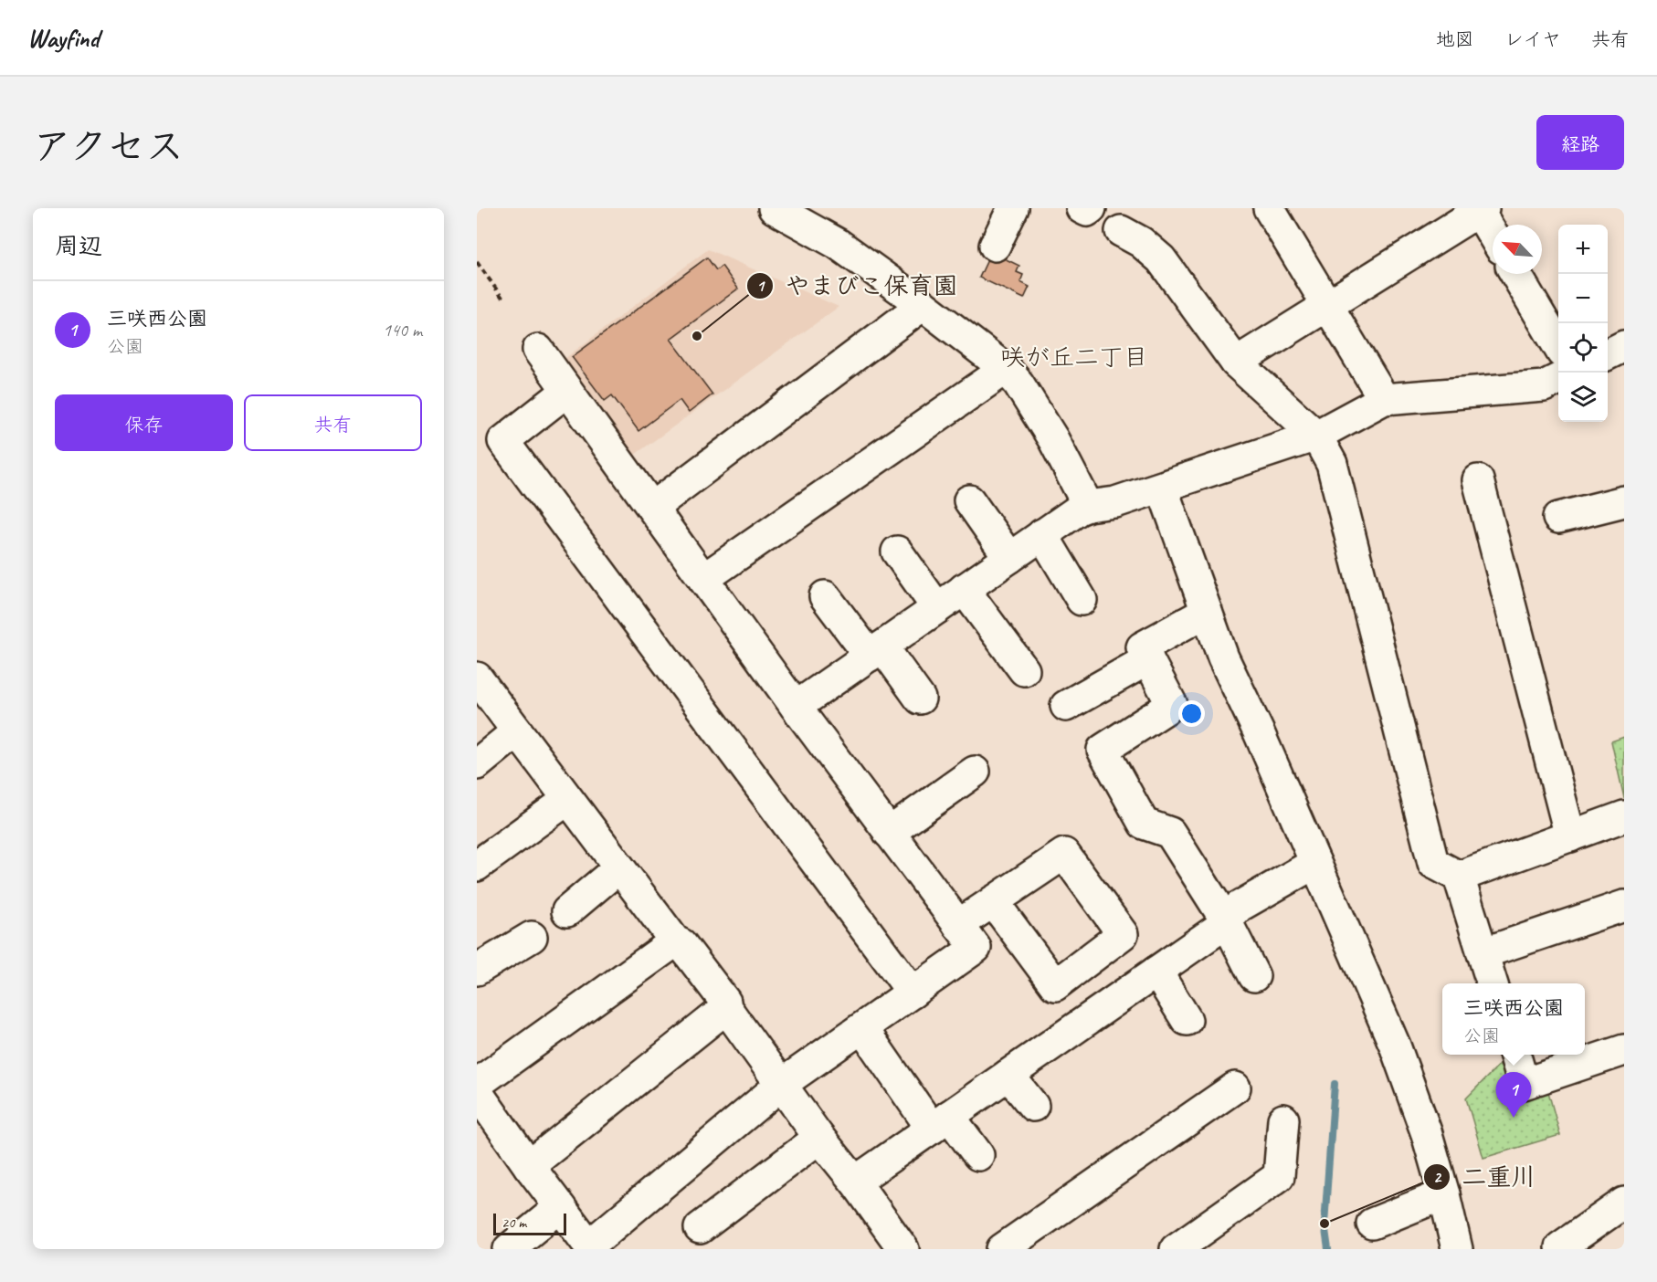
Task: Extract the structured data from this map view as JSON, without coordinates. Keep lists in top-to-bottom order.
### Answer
{
  "districts": ["咲が丘二丁目"],
  "places": ["やまびこ保育園", "二重川"],
  "scale_bar": "20 m",
  "north": "top left",
  "page": {
    "header": "Wayfind",
    "nav": ["地図", "レイヤ", "共有"],
    "title": "アクセス",
    "buttons": [
      "経路",
      ["保存", "共有"]
    ],
    "heading": "周辺",
    "map_buttons": ["+", "−"],
    "list": [
      {
        "mark": "1",
        "name": "三咲西公園",
        "note": "公園",
        "value": "140 m"
      }
    ],
    "popup": ["三咲西公園", "公園"],
    "pins": "1",
    "scale": "20 m"
  }
}
